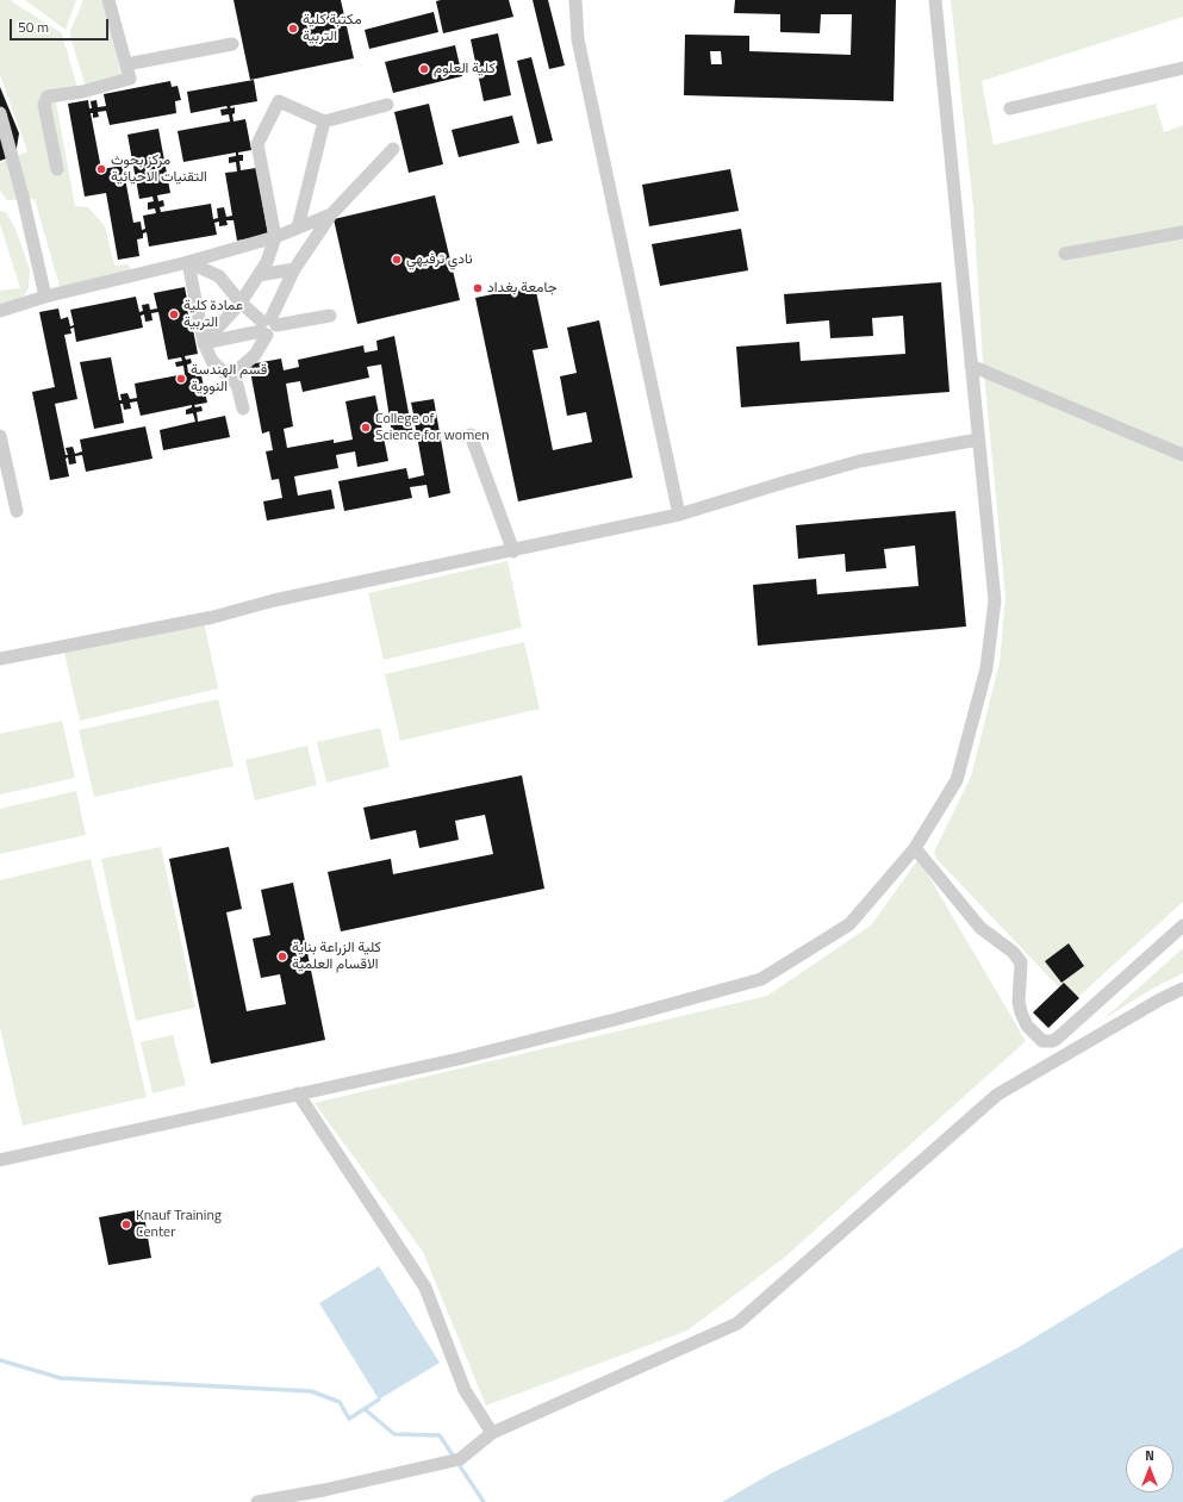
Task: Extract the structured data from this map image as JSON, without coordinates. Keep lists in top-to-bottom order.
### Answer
{
  "places": [
    "مكتبة كلية التربية",
    "كلية العلوم",
    "مركز بحوث التقنيات الاحيائية",
    "نادي ترفيهي",
    "جامعة بغداد",
    "عمادة كلية التربية",
    "قسم الهندسة النووية",
    "College of Science for women",
    "كلية الزراعة بناية الاقسام العلمية",
    "Knauf Training Center"
  ],
  "scale_bar": "50 m",
  "north": "top"
}
